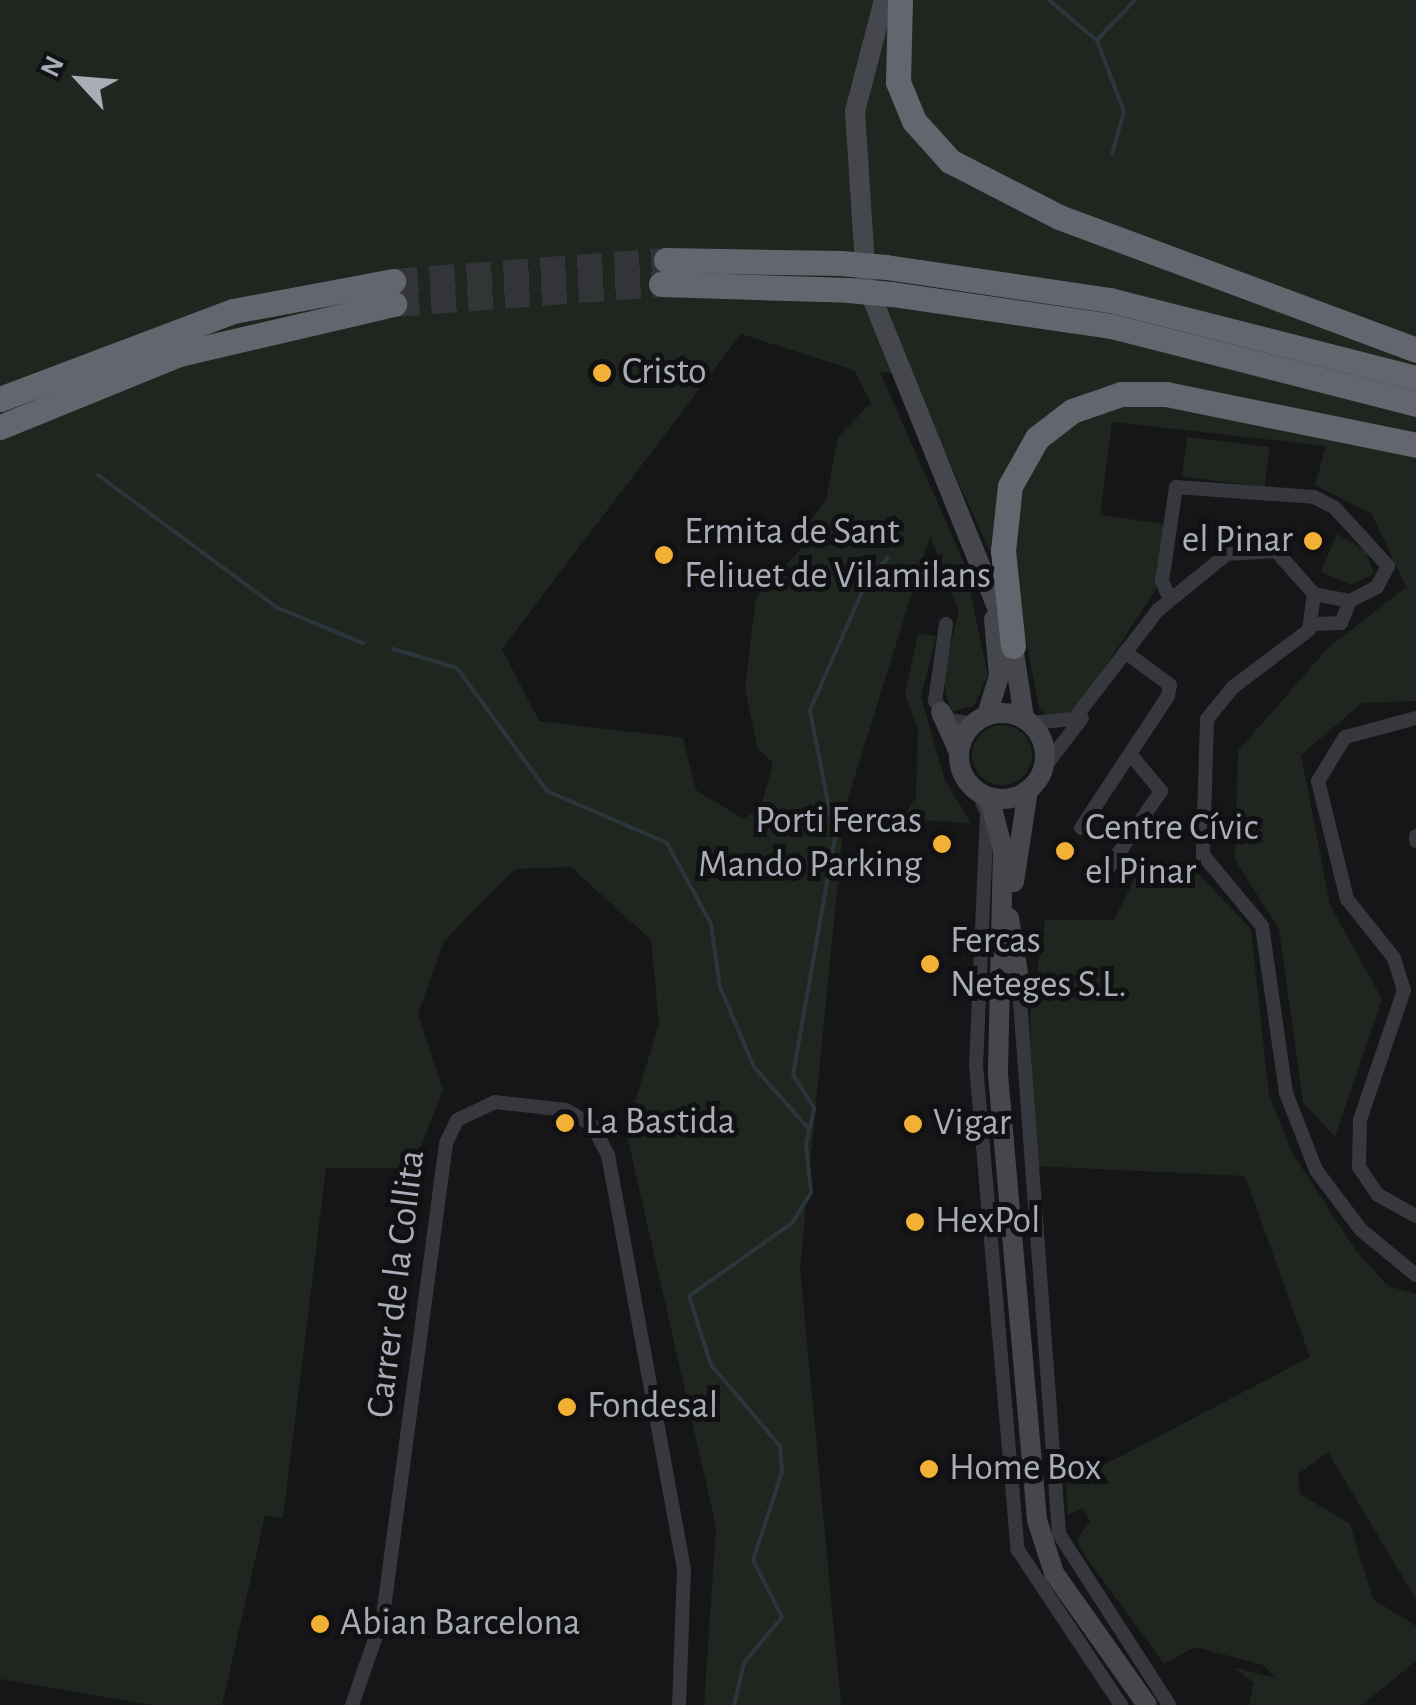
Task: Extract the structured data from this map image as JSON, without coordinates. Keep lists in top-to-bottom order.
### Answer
{
  "streets": {
    "street": ["Carrer de la Collita"]
  },
  "places": [
    "Cristo",
    "el Pinar",
    "Ermita de Sant Feliuet de Vilamilans",
    "Porti Fercas Mando Parking",
    "Centre Cívic el Pinar",
    "Fercas Neteges S.L.",
    "La Bastida",
    "Vigar",
    "HexPol",
    "Fondesal",
    "Home Box",
    "Abian Barcelona"
  ],
  "north": "top left"
}
